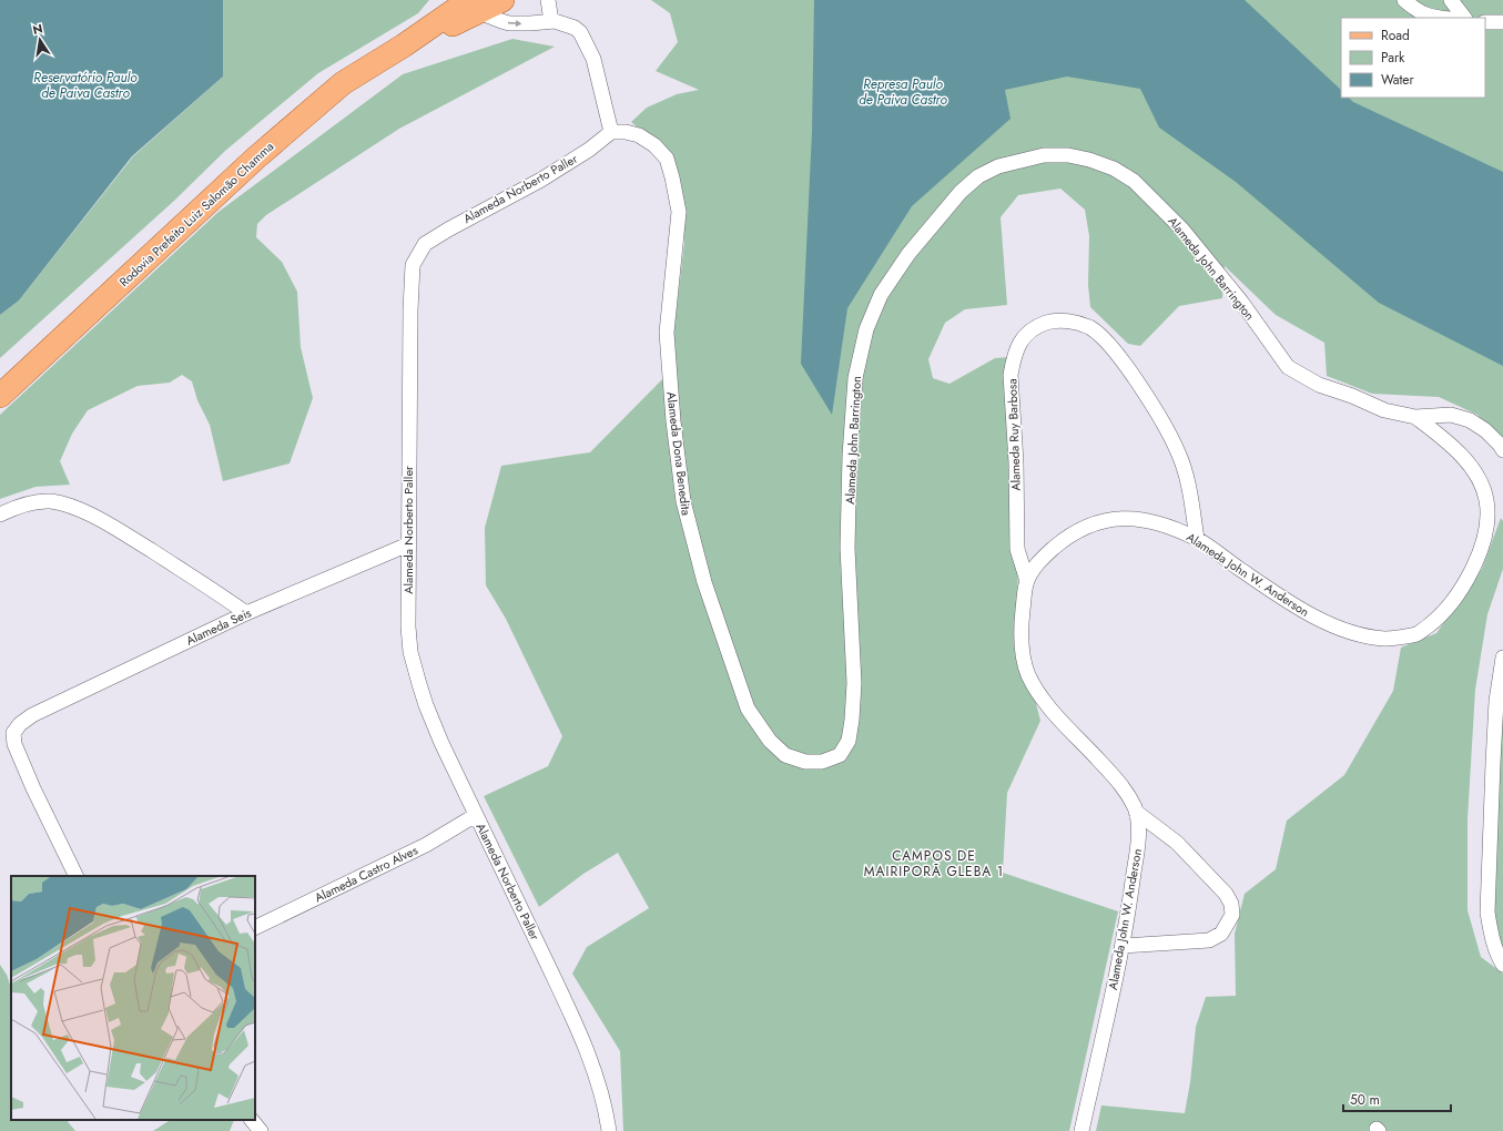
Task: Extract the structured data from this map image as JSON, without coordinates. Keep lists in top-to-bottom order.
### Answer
{
  "streets": {
    "main road": ["Rodovia Prefeito Luiz Salomão Chamma"],
    "street": [
      "Alameda Norberto Paller",
      "Alameda John Barrington",
      "Alameda Ruy Barbosa",
      "Alameda Dona Benedita",
      "Alameda John W. Anderson",
      "Alameda Seis",
      "Alameda Castro Alves"
    ]
  },
  "crossings": [
    ["Alameda Norberto Paller", "Alameda Dona Benedita"],
    ["Alameda Norberto Paller", "Alameda Seis"],
    ["Alameda Norberto Paller", "Alameda Castro Alves"],
    ["Alameda John Barrington", "Alameda Dona Benedita"],
    ["Alameda John Barrington", "Alameda John W. Anderson"],
    ["Alameda Ruy Barbosa", "Alameda John W. Anderson"]
  ],
  "districts": ["CAMPOS DE MAIRIPORÃ GLEBA 1"],
  "water": ["Reservatório Paulo de Paiva Castro", "Represa Paulo de Paiva Castro"],
  "legend": ["Road", "Park", "Water"],
  "scale_bar": "50 m",
  "north": "top"
}
